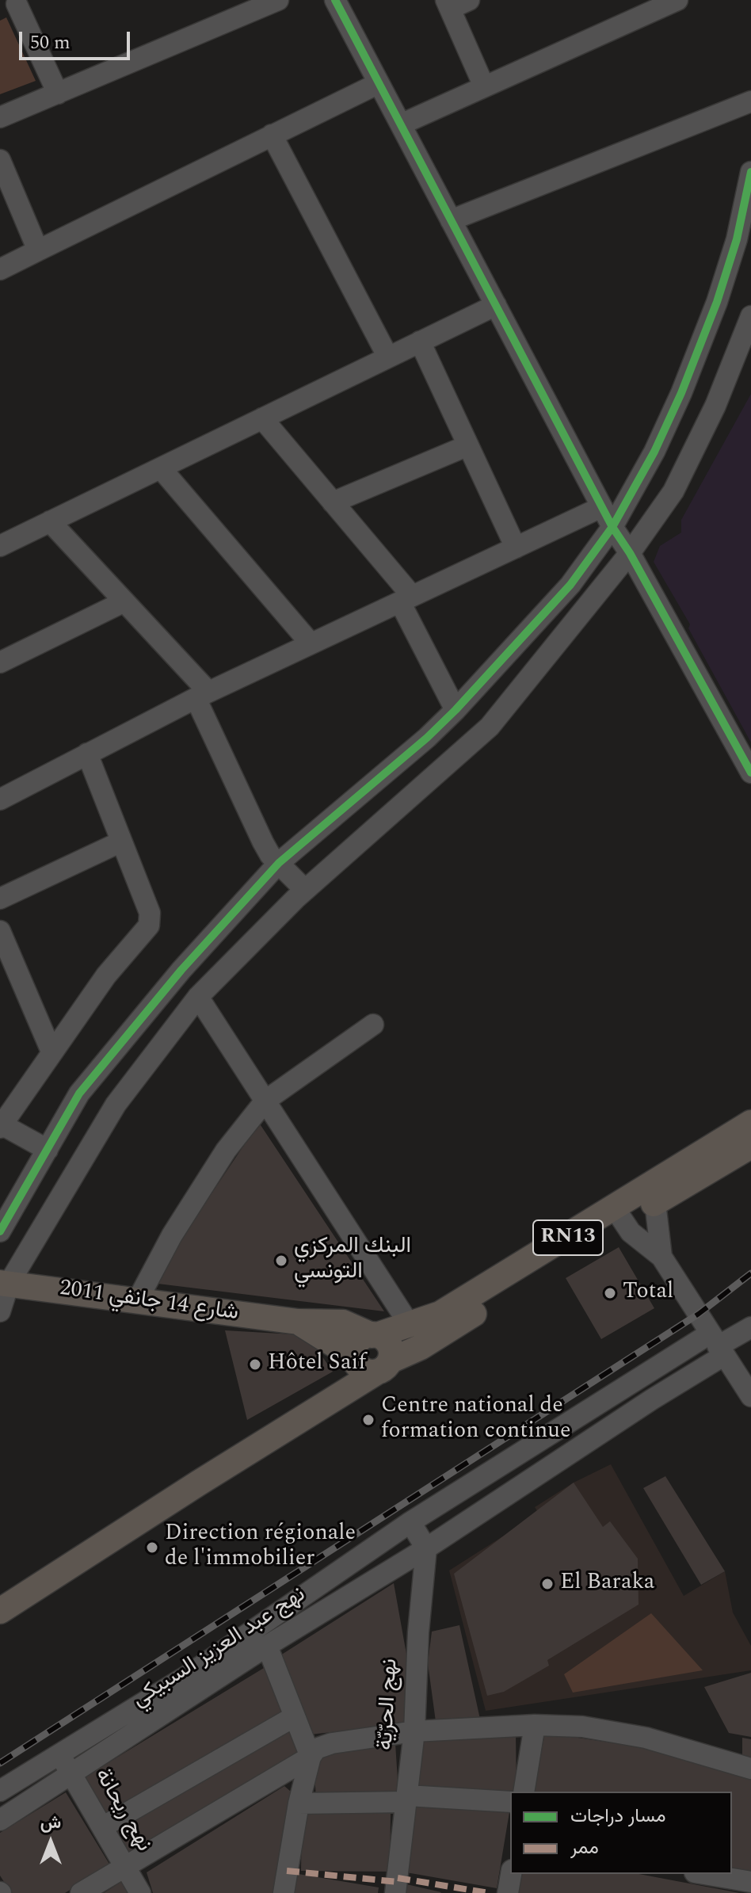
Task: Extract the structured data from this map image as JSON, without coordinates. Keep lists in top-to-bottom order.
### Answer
{
  "streets": {
    "main road": ["RN13", "شارع 14 جانفي 2011"],
    "street": ["نهج عبد العزيز السبيكي", "نهج الحرّيّة", "نهج ريحانة"]
  },
  "crossings": [
    ["RN13", "شارع 14 جانفي 2011"],
    ["نهج عبد العزيز السبيكي", "نهج الحرّيّة"],
    ["نهج عبد العزيز السبيكي", "نهج ريحانة"]
  ],
  "places": [
    "البنك المركزي التونسي",
    "Total",
    "Hôtel Saif",
    "Centre national de formation continue",
    "Direction régionale de l'immobilier",
    "El Baraka"
  ],
  "legend": ["مسار دراجات", "ممر"],
  "scale_bar": "50 m",
  "north": "top"
}
